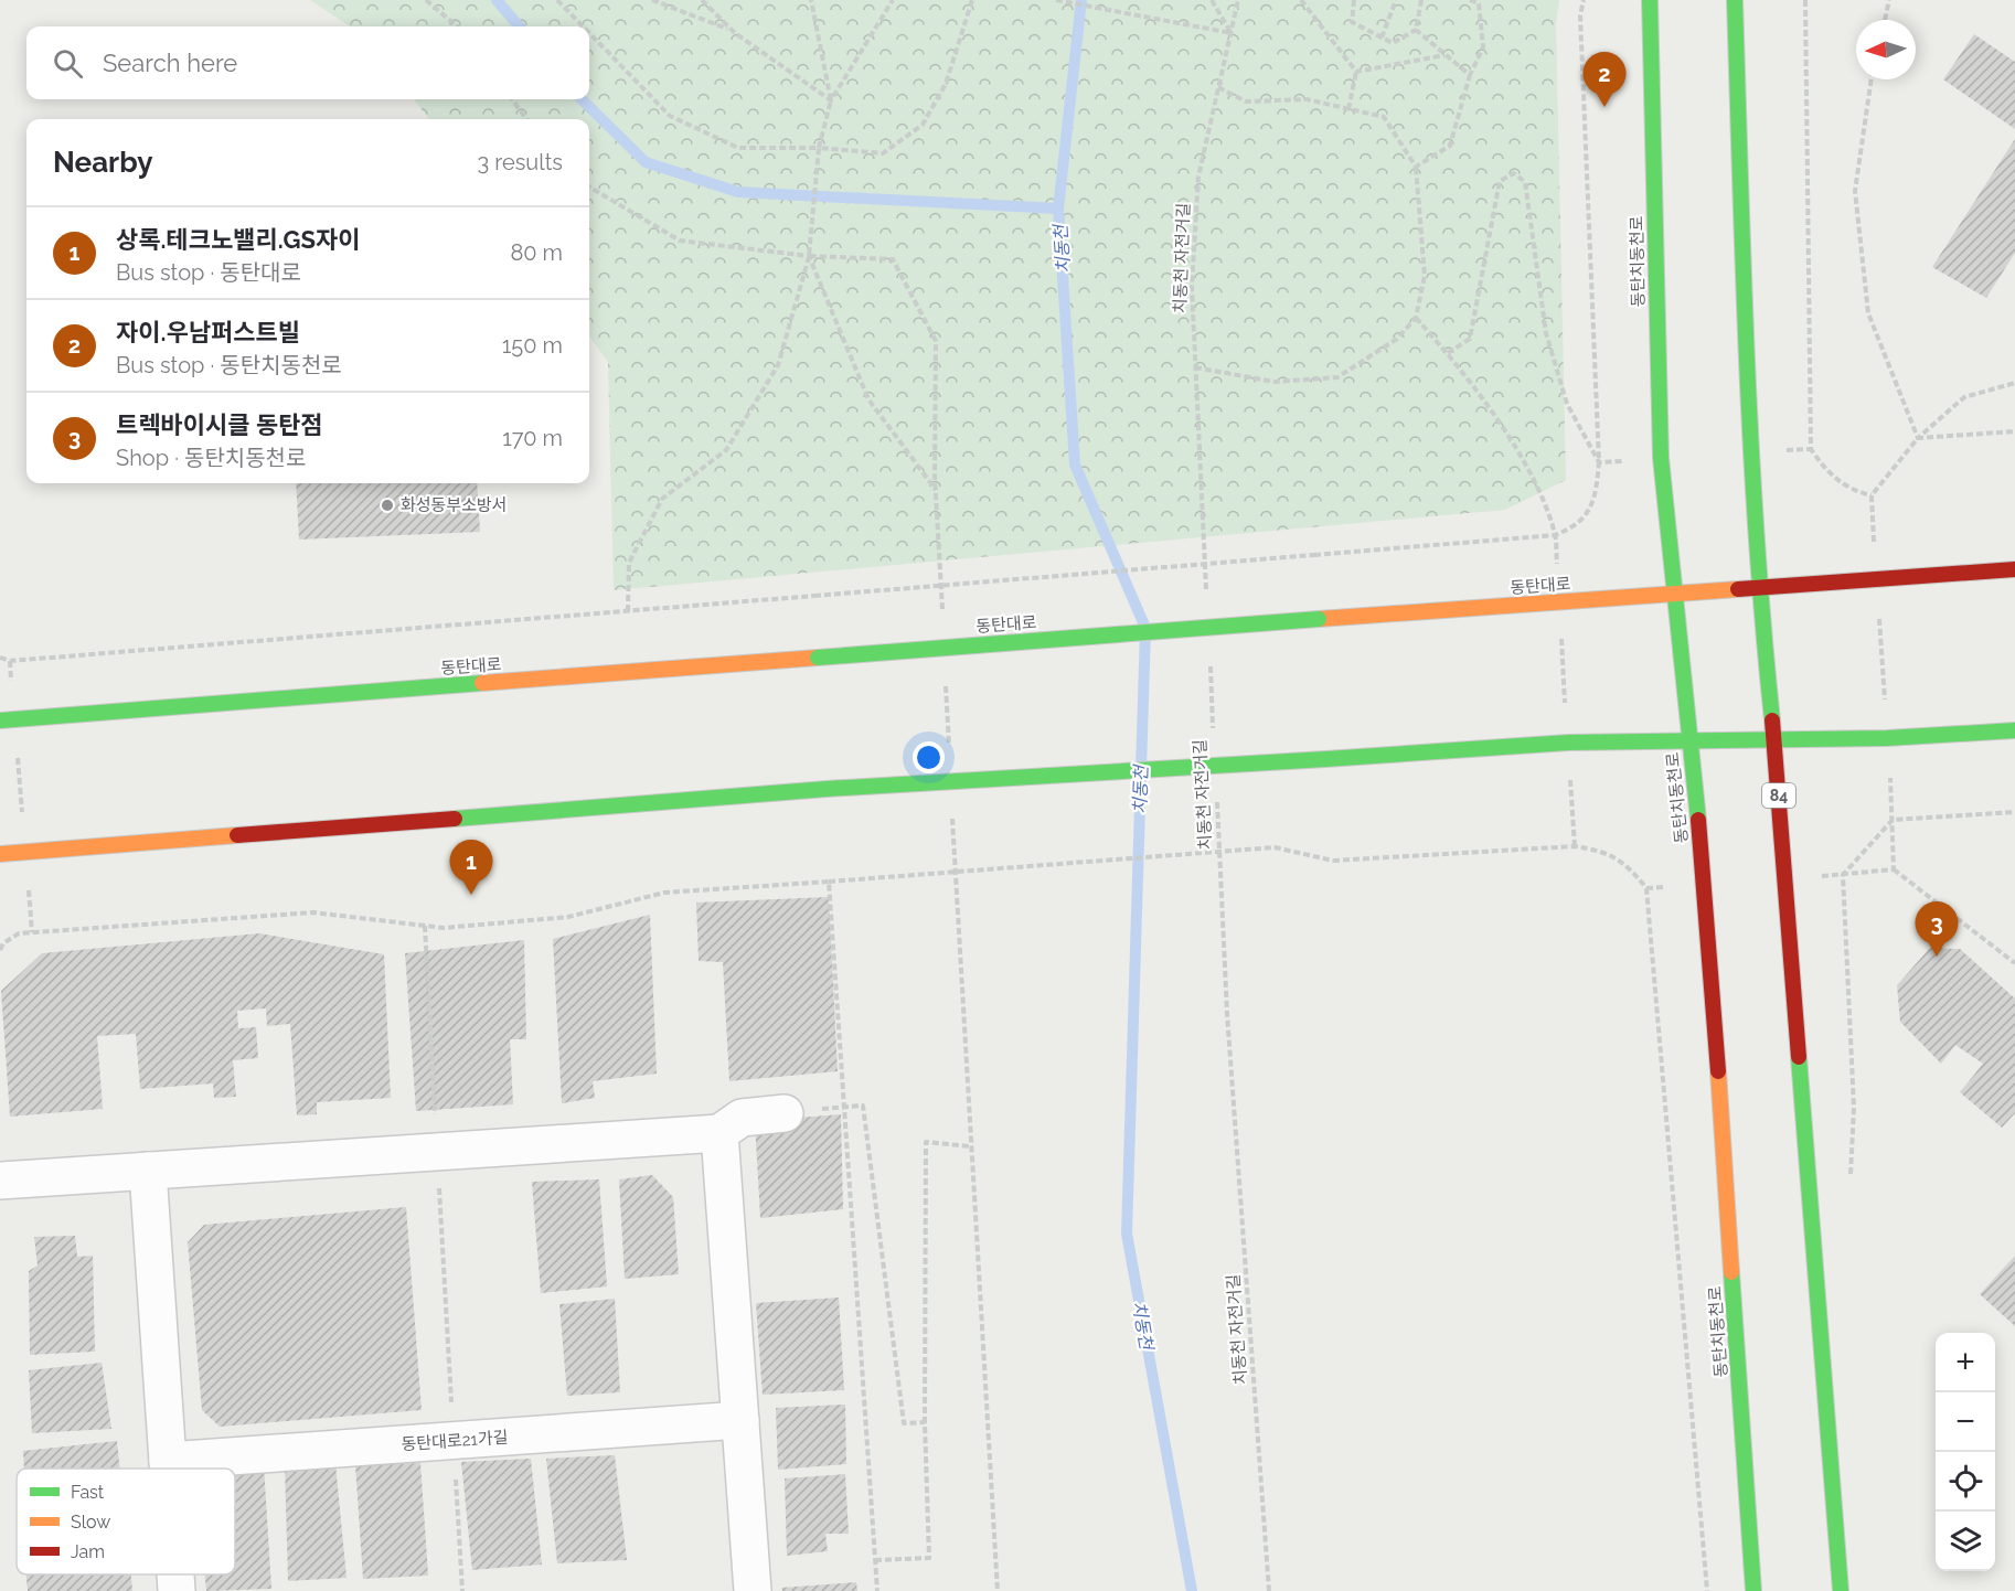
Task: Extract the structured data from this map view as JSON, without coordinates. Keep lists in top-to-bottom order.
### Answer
{
  "streets": {
    "main road": ["동탄치동천로", "동탄대로", "84"],
    "street": ["동탄대로21가길"],
    "path": ["치동천 자전거길"]
  },
  "crossings": [
    ["동탄치동천로", "동탄대로"],
    ["동탄대로", "84"]
  ],
  "water": ["치동천"],
  "places": ["화성동부소방서"],
  "legend": ["Fast", "Slow", "Jam"],
  "north": "left",
  "page": {
    "search": "Search here",
    "pins": ["2", "1", "3"],
    "heading": ["Nearby", "3 results"],
    "list": [
      {
        "mark": "1",
        "name": "상록.테크노밸리.GS자이",
        "note": "Bus stop · 동탄대로",
        "value": "80 m"
      },
      {
        "mark": "2",
        "name": "자이.우남퍼스트빌",
        "note": "Bus stop · 동탄치동천로",
        "value": "150 m"
      },
      {
        "mark": "3",
        "name": "트렉바이시클 동탄점",
        "note": "Shop · 동탄치동천로",
        "value": "170 m"
      }
    ],
    "map_buttons": ["+", "−"]
  }
}
